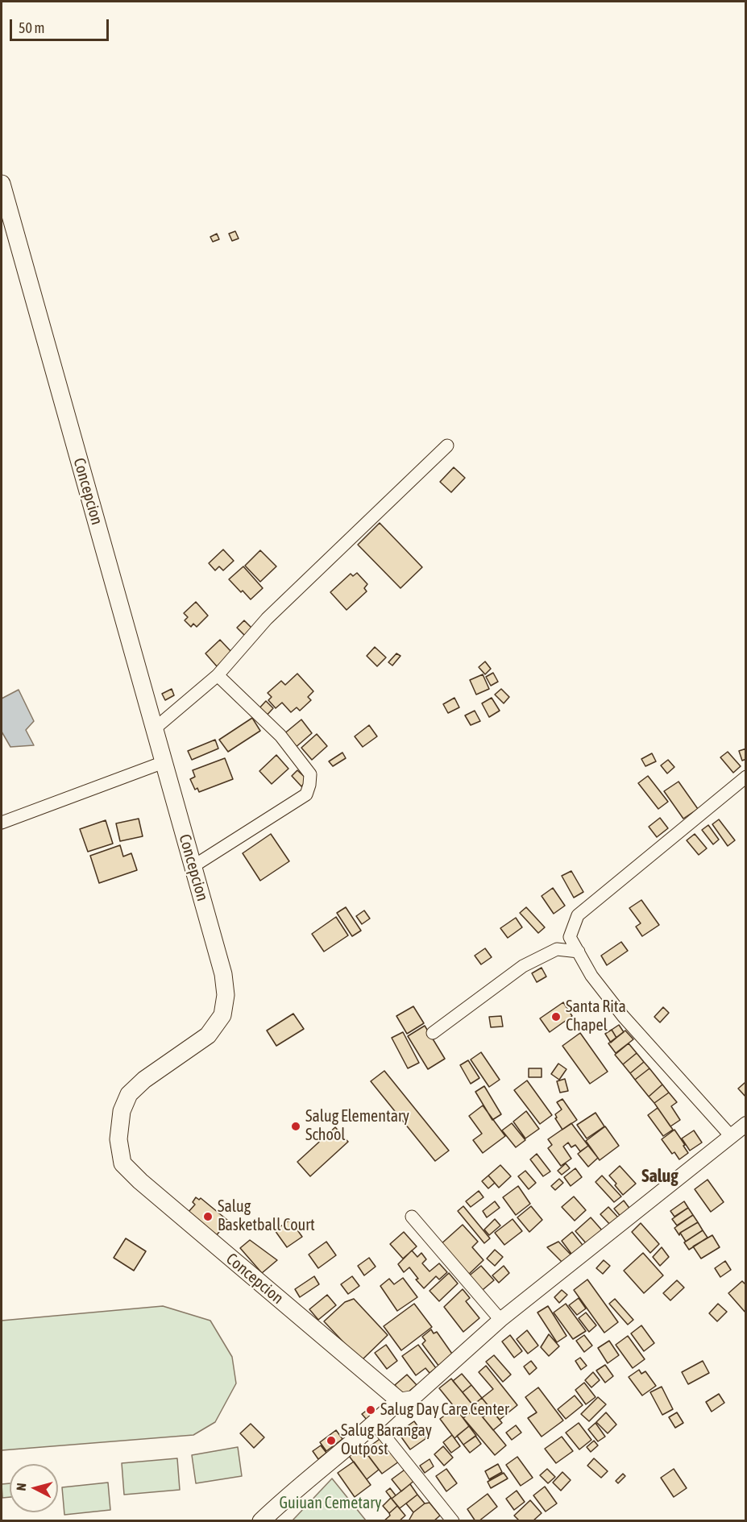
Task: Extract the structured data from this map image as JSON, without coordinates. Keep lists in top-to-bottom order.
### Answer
{
  "streets": {
    "main road": ["Concepcion"]
  },
  "districts": ["Salug"],
  "parks": ["Guiuan Cemetary"],
  "places": [
    "Santa Rita Chapel",
    "Salug Elementary School",
    "Salug Basketball Court",
    "Salug Day Care Center",
    "Salug Barangay Outpost"
  ],
  "scale_bar": "50 m",
  "north": "left"
}
